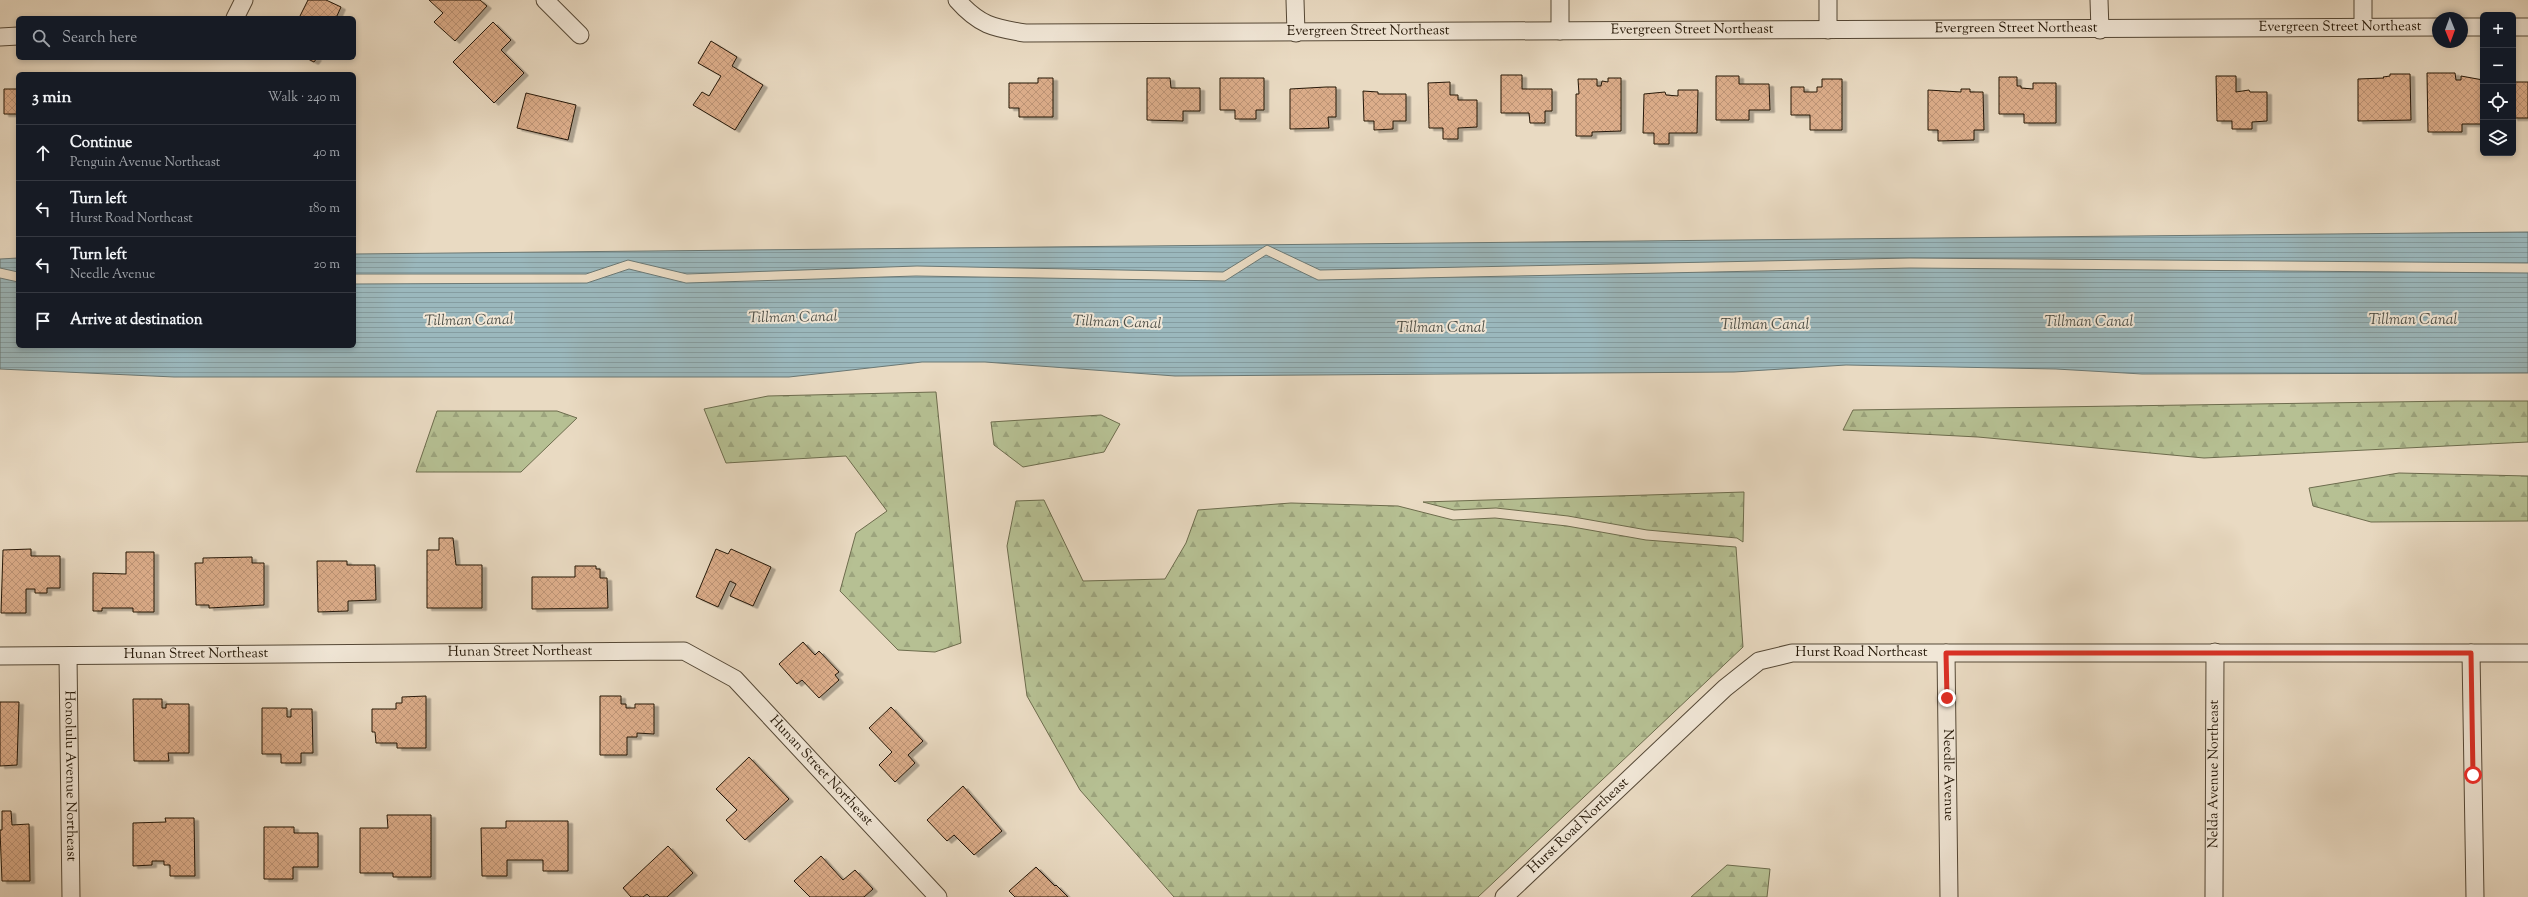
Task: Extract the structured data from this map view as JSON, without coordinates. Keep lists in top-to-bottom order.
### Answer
{
  "streets": {
    "street": [
      "Evergreen Street Northeast",
      "Hunan Street Northeast",
      "Hurst Road Northeast",
      "Nelda Avenue Northeast",
      "Needle Avenue",
      "Honolulu Avenue Northeast"
    ]
  },
  "crossings": [
    ["Hunan Street Northeast", "Honolulu Avenue Northeast"],
    ["Hurst Road Northeast", "Nelda Avenue Northeast"],
    ["Hurst Road Northeast", "Needle Avenue"]
  ],
  "water": ["Tillman Canal"],
  "north": "bottom",
  "page": {
    "map_buttons": ["+", "−"],
    "search": "Search here",
    "heading": ["3 min", "Walk · 240 m"],
    "list": [
      ["Continue", "Penguin Avenue Northeast", "40 m"],
      ["Turn left", "Hurst Road Northeast", "180 m"],
      ["Turn left", "Needle Avenue", "20 m"],
      "Arrive at destination"
    ]
  }
}
